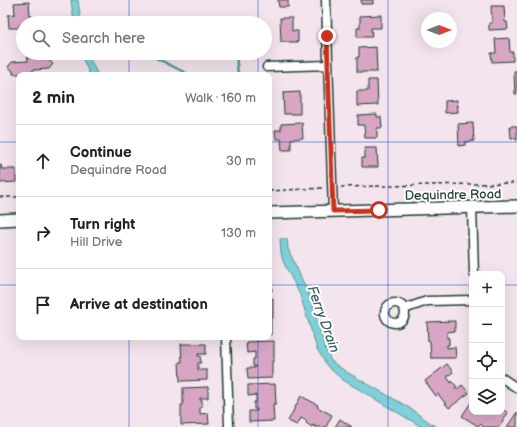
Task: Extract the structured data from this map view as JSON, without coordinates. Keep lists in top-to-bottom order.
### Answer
{
  "streets": {
    "main road": ["Dequindre Road"]
  },
  "water": ["Ferry Drain"],
  "north": "right",
  "page": {
    "search": "Search here",
    "heading": ["2 min", "Walk · 160 m"],
    "list": [
      ["Continue", "Dequindre Road", "30 m"],
      ["Turn right", "Hill Drive", "130 m"],
      "Arrive at destination"
    ],
    "map_buttons": ["+", "−"]
  }
}
